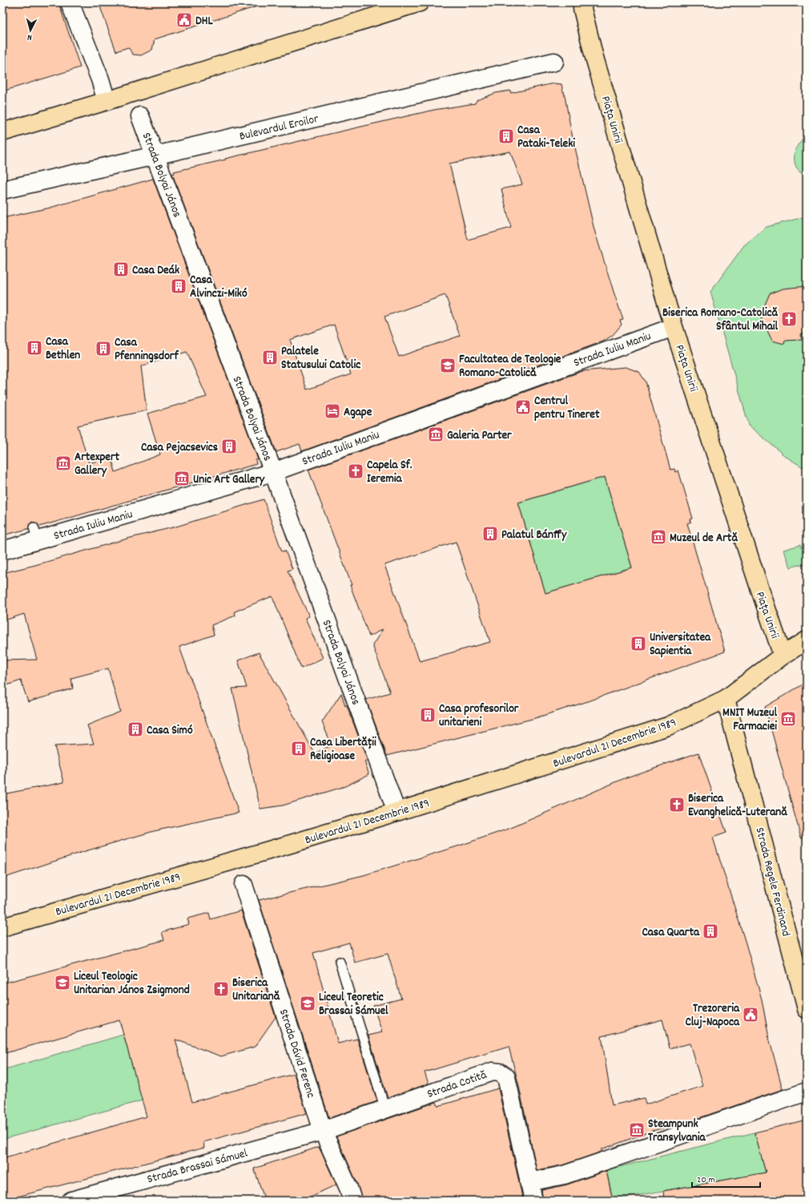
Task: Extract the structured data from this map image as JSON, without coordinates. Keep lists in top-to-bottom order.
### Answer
{
  "streets": {
    "main road": ["Piața Unirii", "Bulevardul 21 Decembrie 1989", "Strada Regele Ferdinand"],
    "street": [
      "Bulevardul Eroilor",
      "Strada Bolyai János",
      "Strada Iuliu Maniu",
      "Strada Dávid Ferenc",
      "Strada Cotită",
      "Strada Brassai Sámuel"
    ]
  },
  "crossings": [
    ["Piața Unirii", "Strada Iuliu Maniu"],
    ["Piața Unirii", "Bulevardul 21 Decembrie 1989"],
    ["Piața Unirii", "Strada Regele Ferdinand"],
    ["Bulevardul Eroilor", "Strada Bolyai János"],
    ["Strada Bolyai János", "Strada Iuliu Maniu"],
    ["Strada Bolyai János", "Bulevardul 21 Decembrie 1989"],
    ["Bulevardul 21 Decembrie 1989", "Strada Regele Ferdinand"],
    ["Strada Dávid Ferenc", "Strada Cotită"],
    ["Strada Dávid Ferenc", "Strada Brassai Sámuel"],
    ["Strada Cotită", "Strada Brassai Sámuel"]
  ],
  "places": {
    "public building": ["DHL", "Centrul pentru Tineret", "Trezoreria Cluj-Napoca"],
    "building": [
      "Casa Pataki-Teleki",
      "Casa Deák",
      "Casa Alvinczi-Mikó",
      "Casa Bethlen",
      "Casa Pfenningsdorf",
      "Palatele Statusului Catolic",
      "Casa Pejacsevics",
      "Palatul Bánffy",
      "Universitatea Sapientia",
      "Casa profesorilor unitarieni",
      "Casa Simó",
      "Casa Libertății Religioase",
      "Casa Quarta"
    ],
    "church": [
      "Biserica Romano-Catolică Sfântul Mihail",
      "Capela Sf. Ieremia",
      "Biserica Evanghelică-Luterană",
      "Biserica Unitariană"
    ],
    "school or university": ["Facultatea de Teologie Romano-Catolică", "Liceul Teologic Unitarian János Zsigmond", "Liceul Teoretic Brassai Sámuel"],
    "hotel": ["Agape"],
    "museum": [
      "Galeria Parter",
      "Artexpert Gallery",
      "Unic Art Gallery",
      "Muzeul de Artă",
      "MNIT Muzeul Farmaciei",
      "Steampunk Transylvania"
    ]
  },
  "scale_bar": "20 m",
  "north": "bottom"
}
